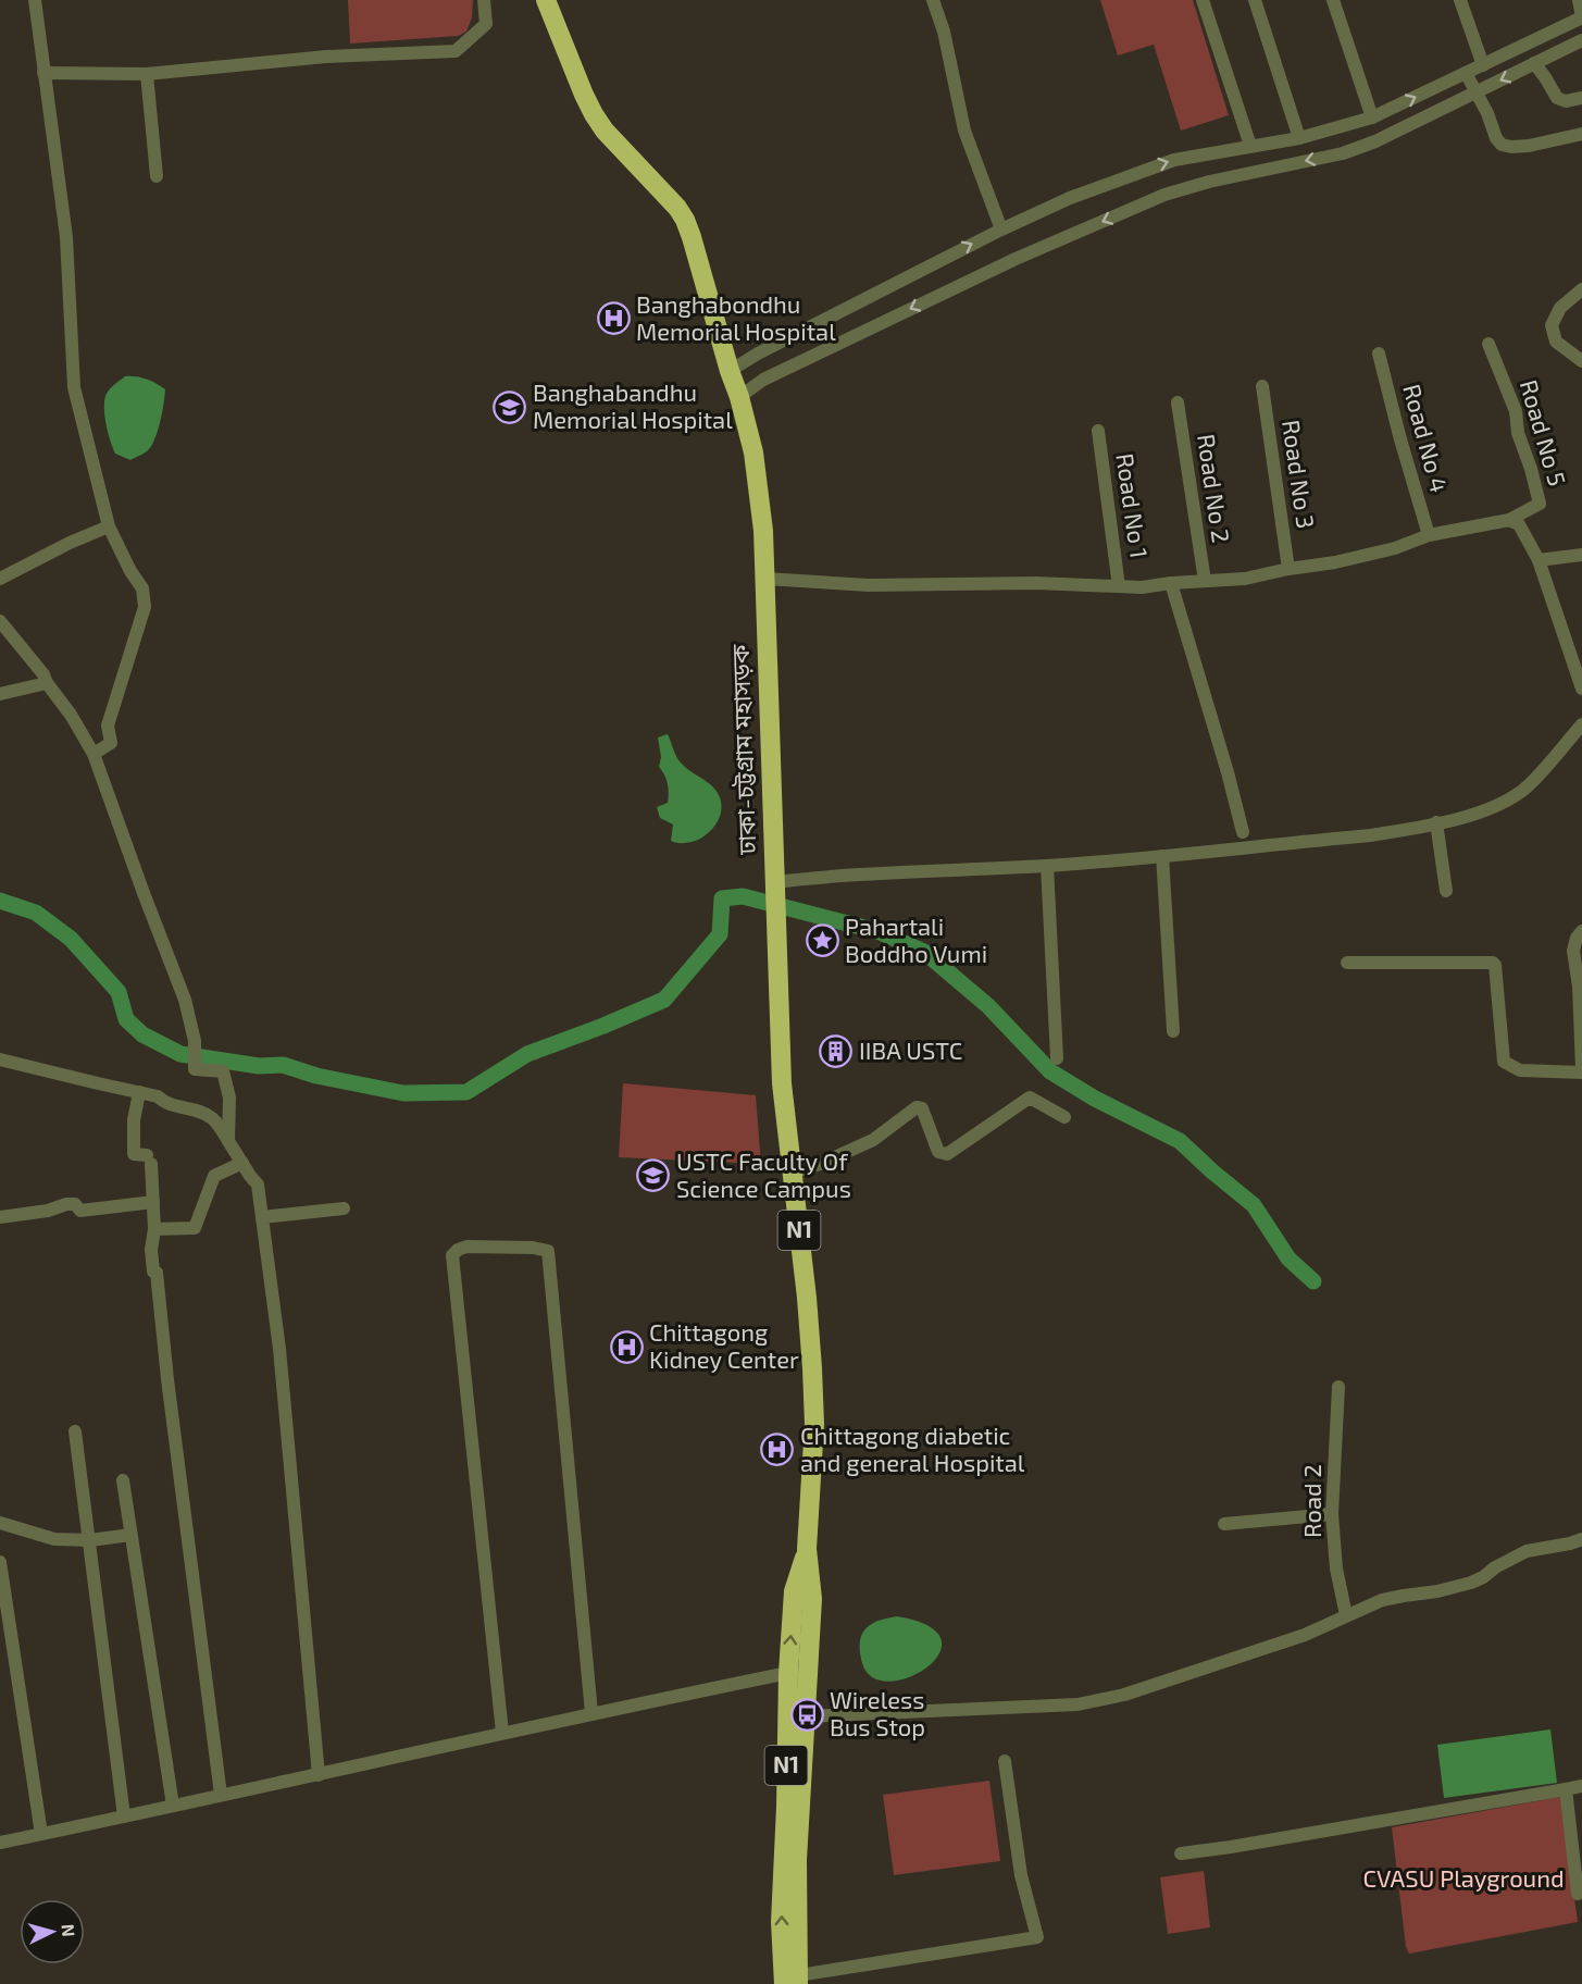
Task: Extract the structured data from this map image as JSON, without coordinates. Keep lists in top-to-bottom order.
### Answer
{
  "streets": {
    "highway": ["ঢাকা-চট্টগ্রাম মহাসড়ক", "N1"],
    "street": [
      "Road No 5",
      "Road No 4",
      "Road No 3",
      "Road No 2",
      "Road No 1",
      "Road 2"
    ]
  },
  "parks": ["CVASU Playground"],
  "places": {
    "hospital": ["Banghabondhu Memorial Hospital", "Chittagong Kidney Center", "Chittagong diabetic and general Hospital"],
    "school or university": ["Banghabandhu Memorial Hospital", "USTC Faculty Of Science Campus"],
    "place": ["Pahartali Boddho Vumi"],
    "building": ["IIBA USTC"],
    "bus stop": ["Wireless Bus Stop"]
  },
  "north": "right"
}
